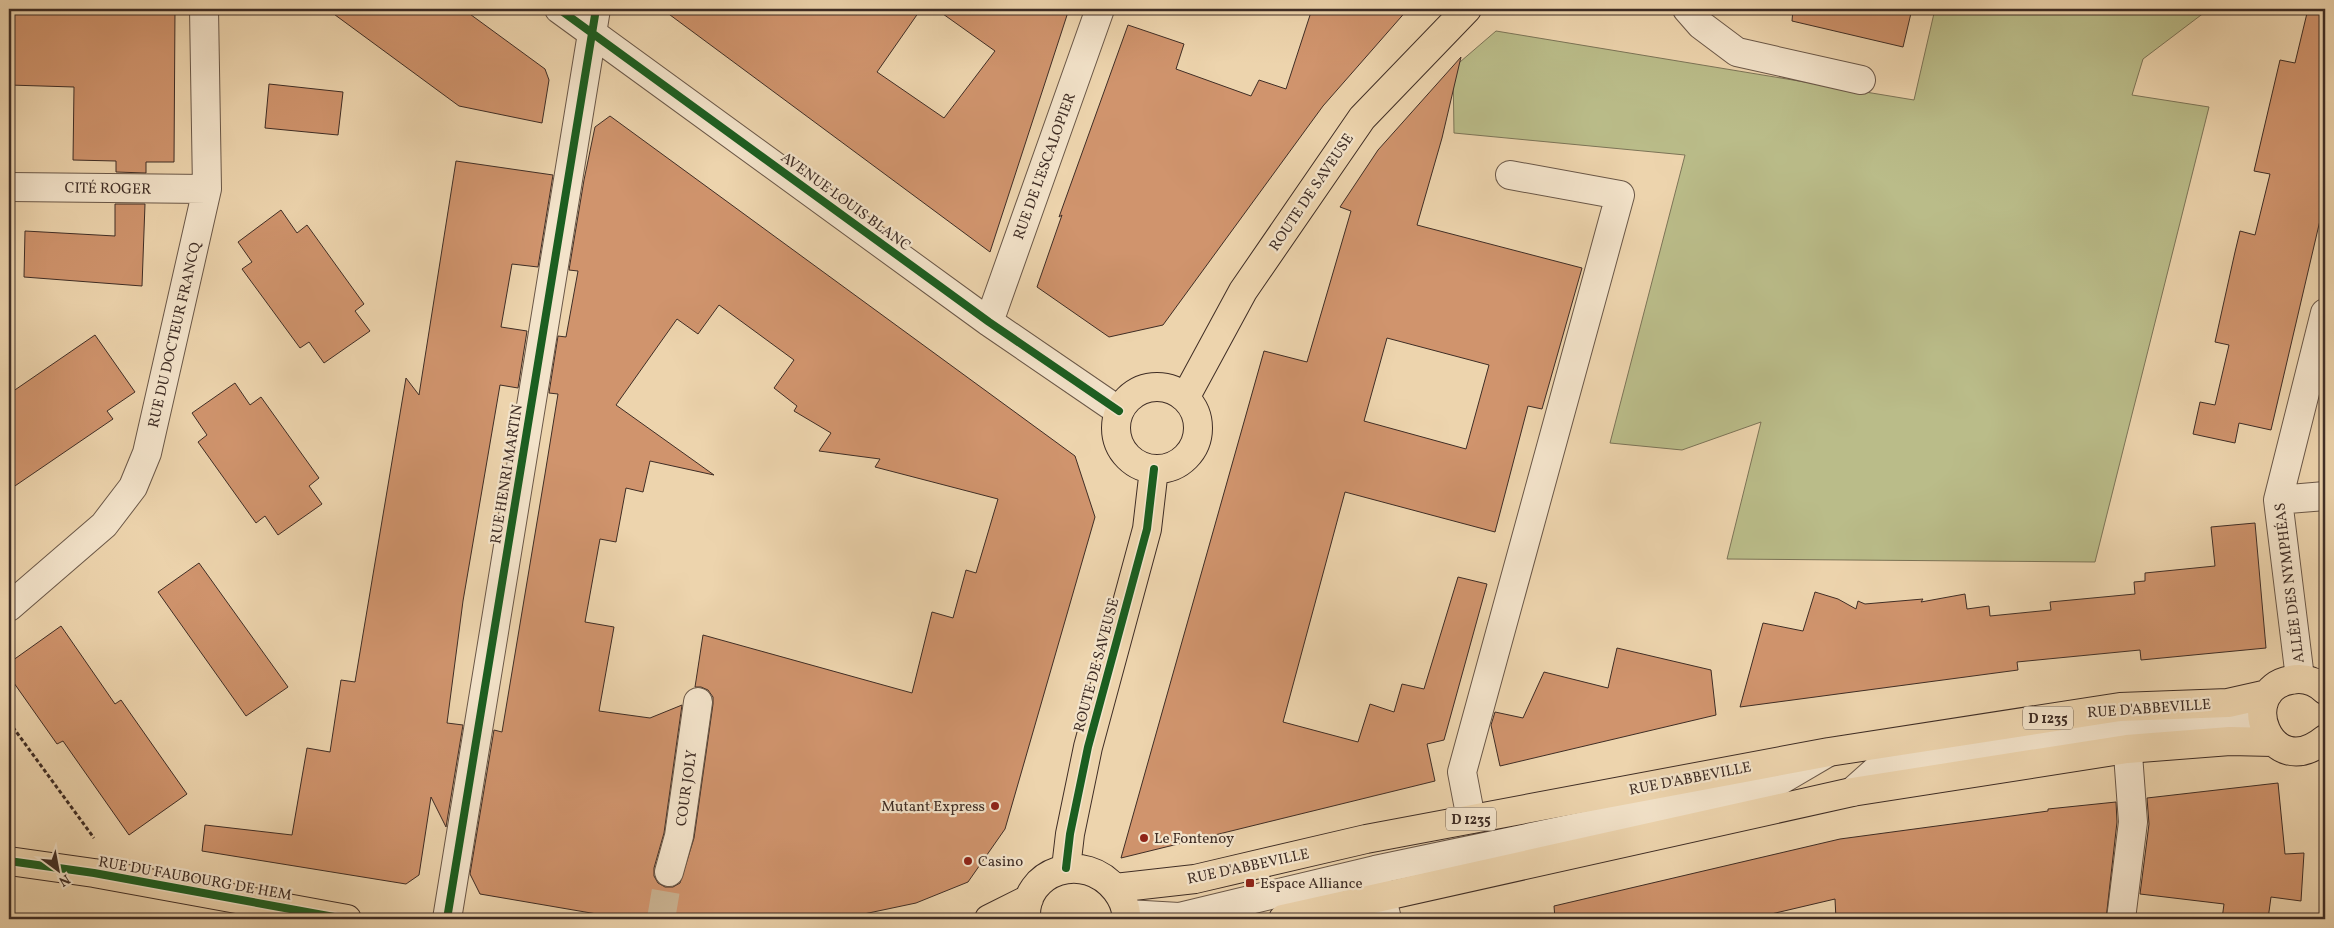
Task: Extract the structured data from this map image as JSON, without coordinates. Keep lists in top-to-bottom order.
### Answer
{
  "streets": {
    "main road": [
      "ROUTE DE SAVEUSE",
      "RUE D'ABBEVILLE",
      "D 1235",
      "RUE DU FAUBOURG DE HEM"
    ],
    "street": [
      "RUE DE L'ESCALOPIER",
      "CITÉ ROGER",
      "AVENUE LOUIS BLANC",
      "RUE DU DOCTEUR FRANCQ",
      "RUE HENRI MARTIN",
      "ALLÉE DES NYMPHÉAS",
      "COUR JOLY"
    ]
  },
  "crossings": [
    ["RUE DE L'ESCALOPIER", "AVENUE LOUIS BLANC"],
    ["CITÉ ROGER", "RUE DU DOCTEUR FRANCQ"],
    ["ROUTE DE SAVEUSE", "AVENUE LOUIS BLANC"],
    ["AVENUE LOUIS BLANC", "RUE HENRI MARTIN"]
  ],
  "places": {
    "other": ["Mutant Express", "Le Fontenoy", "Casino"],
    "transit": ["Espace Alliance"]
  },
  "north": "bottom right"
}
